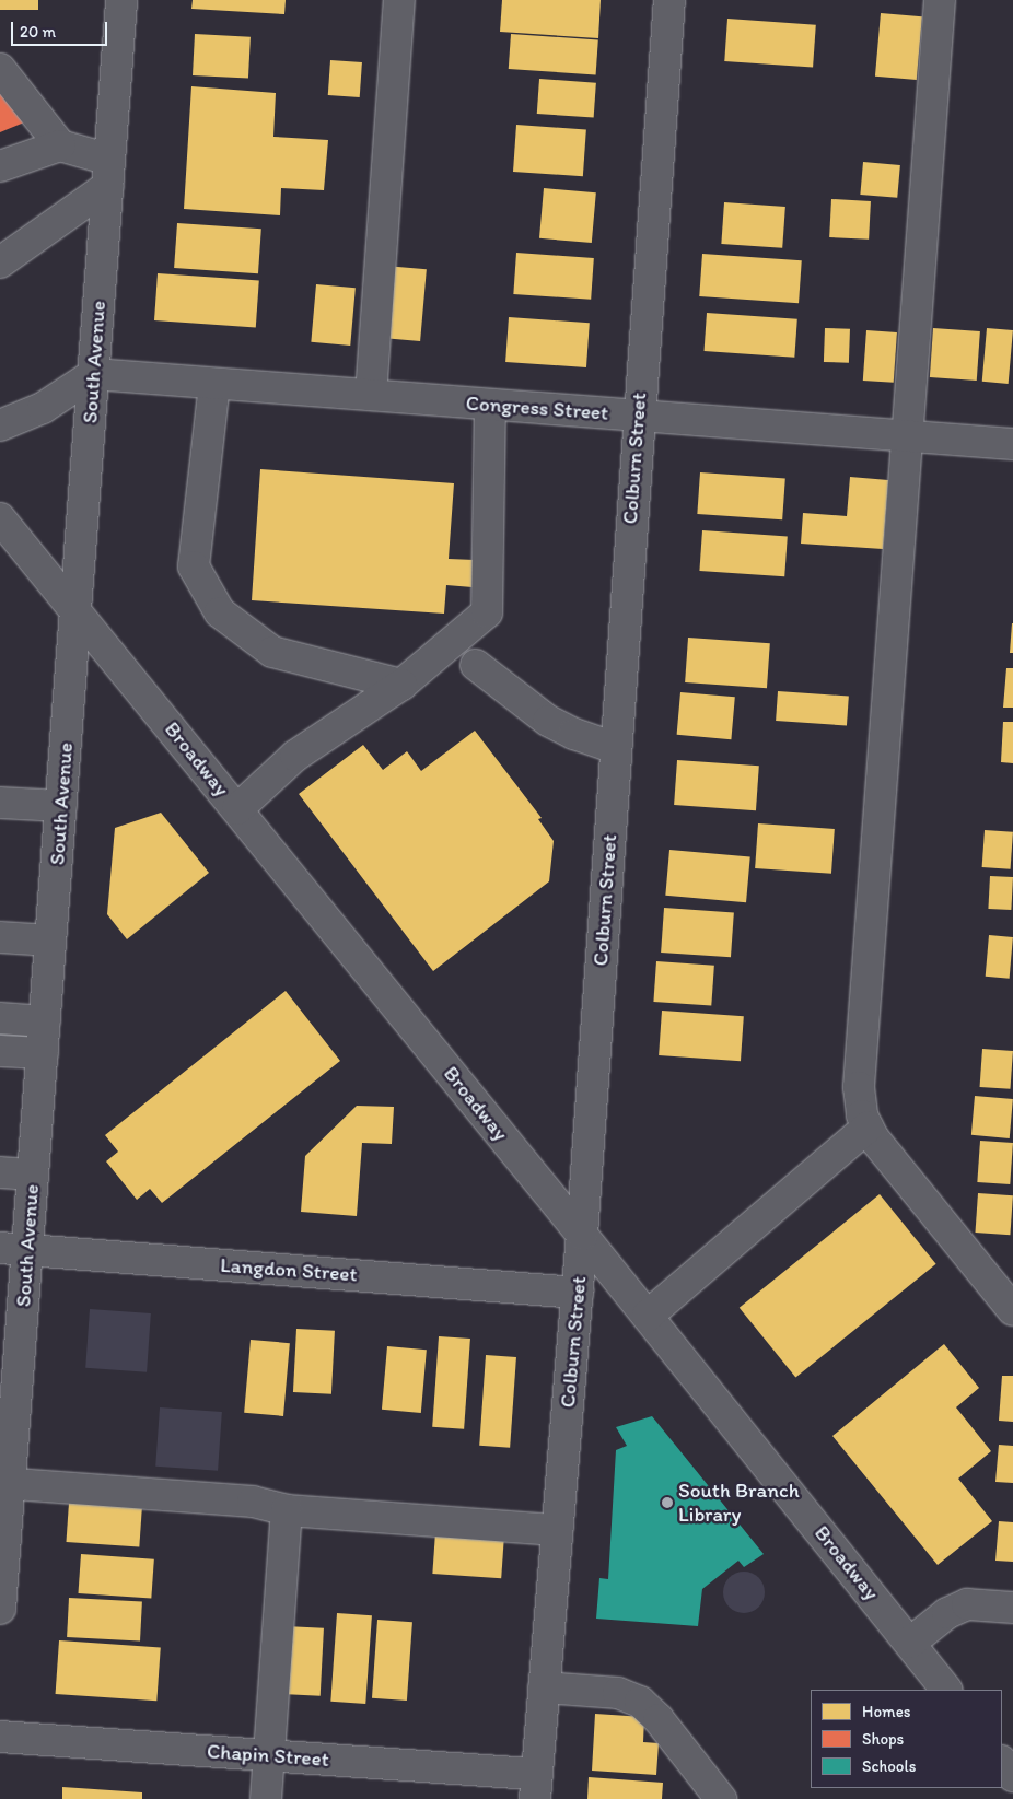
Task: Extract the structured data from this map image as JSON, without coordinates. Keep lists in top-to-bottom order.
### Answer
{
  "streets": {
    "street": [
      "South Avenue",
      "Congress Street",
      "Colburn Street",
      "Broadway",
      "Langdon Street",
      "Chapin Street"
    ]
  },
  "crossings": [
    ["South Avenue", "Congress Street"],
    ["South Avenue", "Broadway"],
    ["South Avenue", "Langdon Street"],
    ["Congress Street", "Colburn Street"],
    ["Colburn Street", "Broadway"],
    ["Colburn Street", "Langdon Street"],
    ["Colburn Street", "Chapin Street"]
  ],
  "places": ["South Branch Library"],
  "legend": ["Homes", "Shops", "Schools"],
  "scale_bar": "20 m"
}
